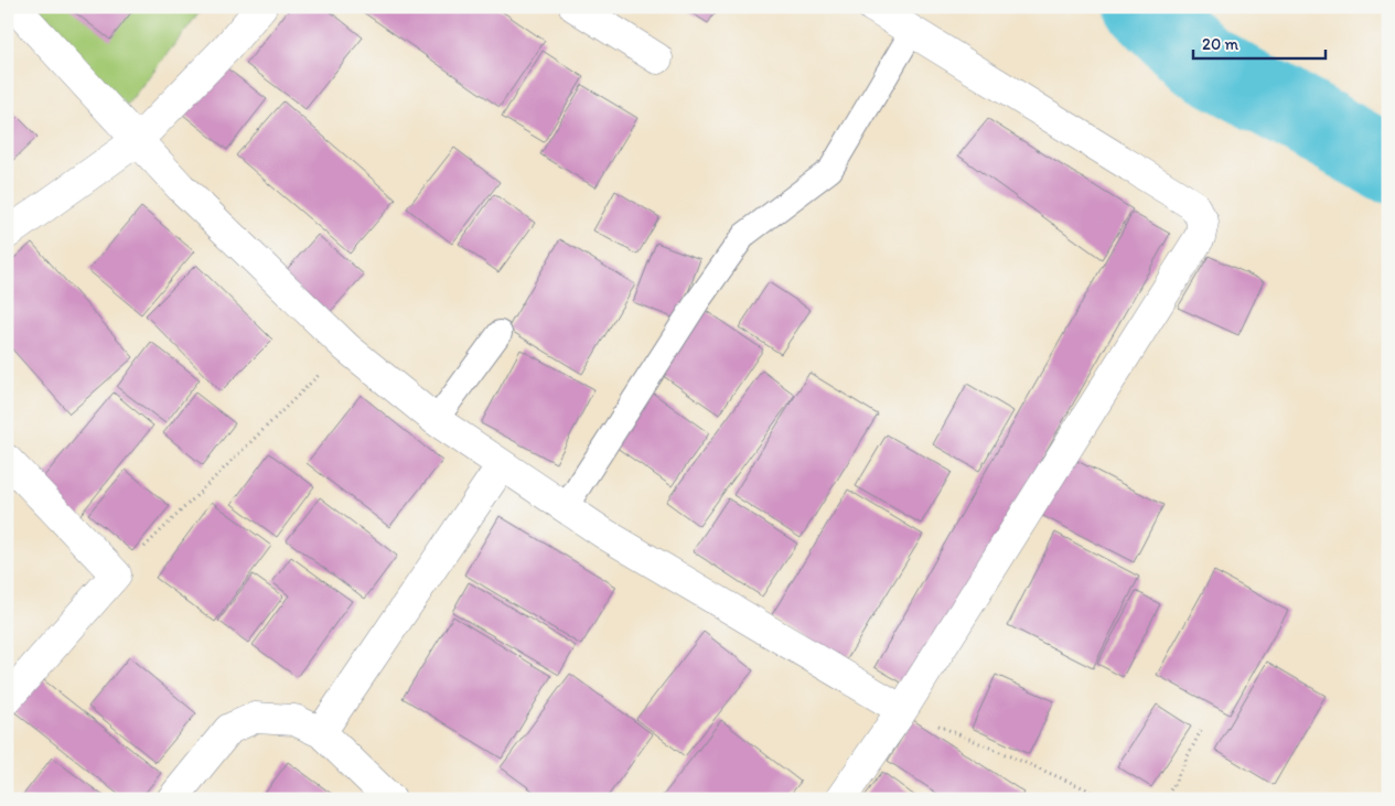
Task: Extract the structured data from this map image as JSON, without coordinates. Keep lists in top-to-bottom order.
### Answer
{
  "scale_bar": "20 m"
}
